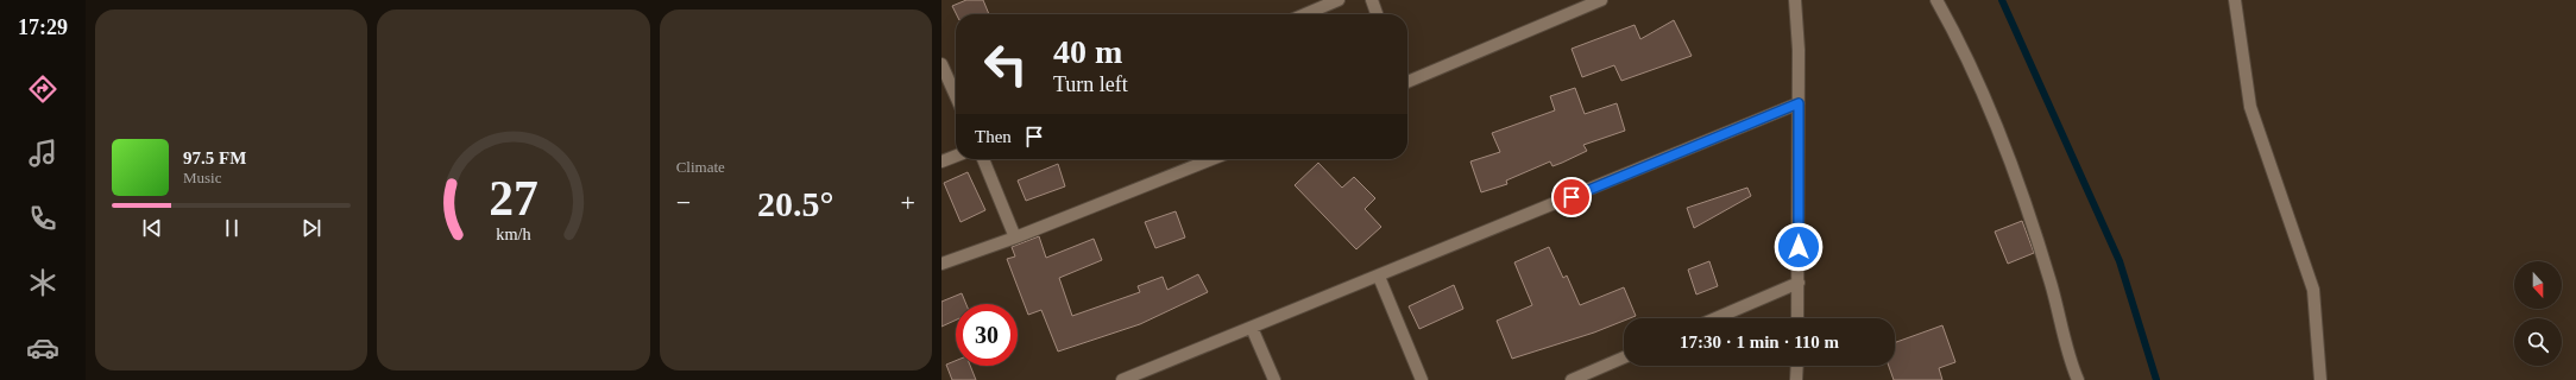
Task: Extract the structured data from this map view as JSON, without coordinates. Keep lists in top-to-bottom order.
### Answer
{
  "north": "bottom",
  "page": {
    "tabs": "17:29",
    "tile": "Climate",
    "turn": ["40 m", "Turn left"],
    "then": "Then",
    "song": ["97.5 FM", "Music"],
    "heat": ["−", "20.5°", "+"],
    "limit": "30",
    "trip": "17:30 · 1 min · 110 m",
    "gauge": ["27", "km/h"]
  }
}
